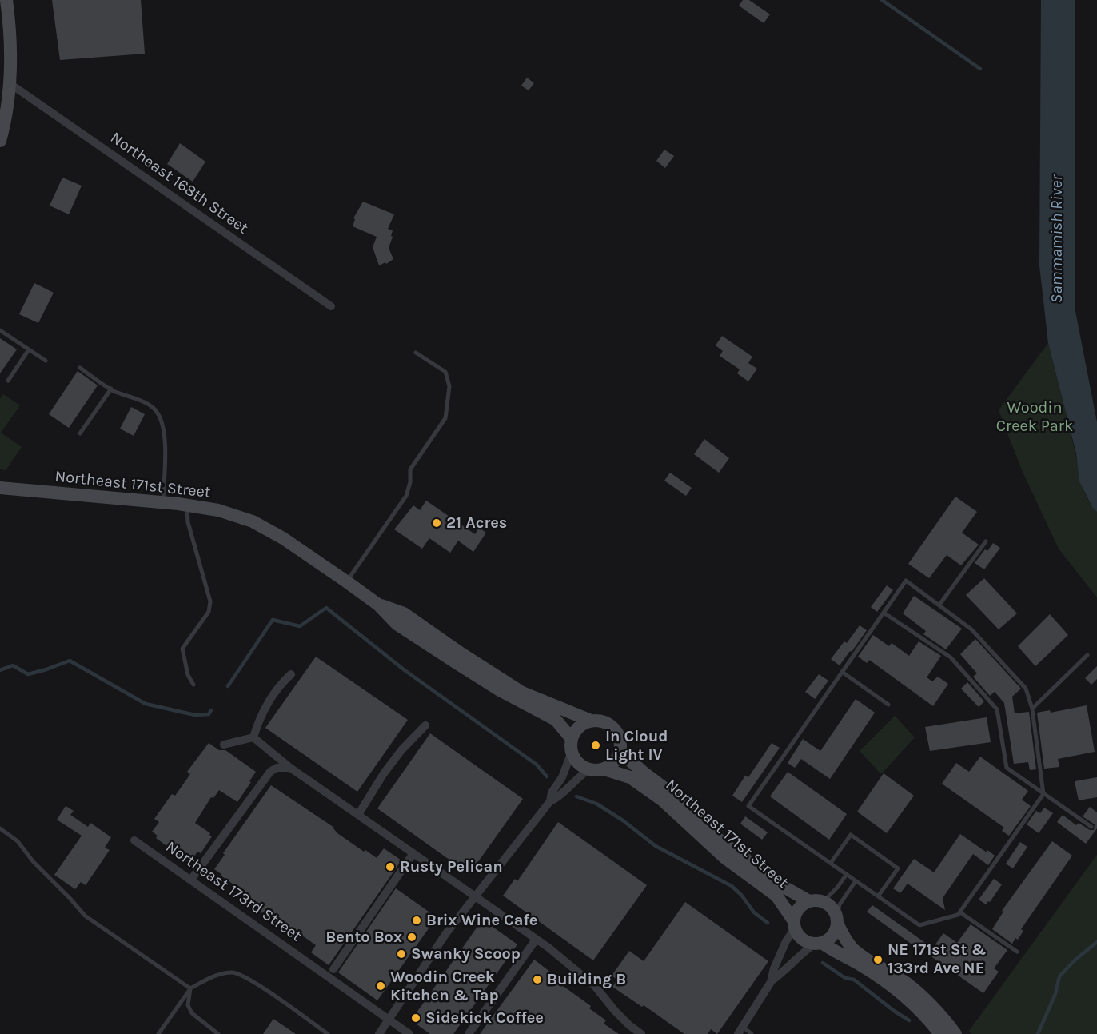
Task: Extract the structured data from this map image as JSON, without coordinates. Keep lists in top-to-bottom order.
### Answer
{
  "streets": {
    "main road": ["Northeast 171st Street"],
    "street": ["Northeast 168th Street", "Northeast 173rd Street"]
  },
  "water": ["Sammamish River"],
  "parks": ["Woodin Creek Park"],
  "places": [
    "21 Acres",
    "In Cloud Light IV",
    "Rusty Pelican",
    "Brix Wine Cafe",
    "Bento Box",
    "Swanky Scoop",
    "NE 171st St & 133rd Ave NE",
    "Building B",
    "Woodin Creek Kitchen & Tap",
    "Sidekick Coffee"
  ]
}
